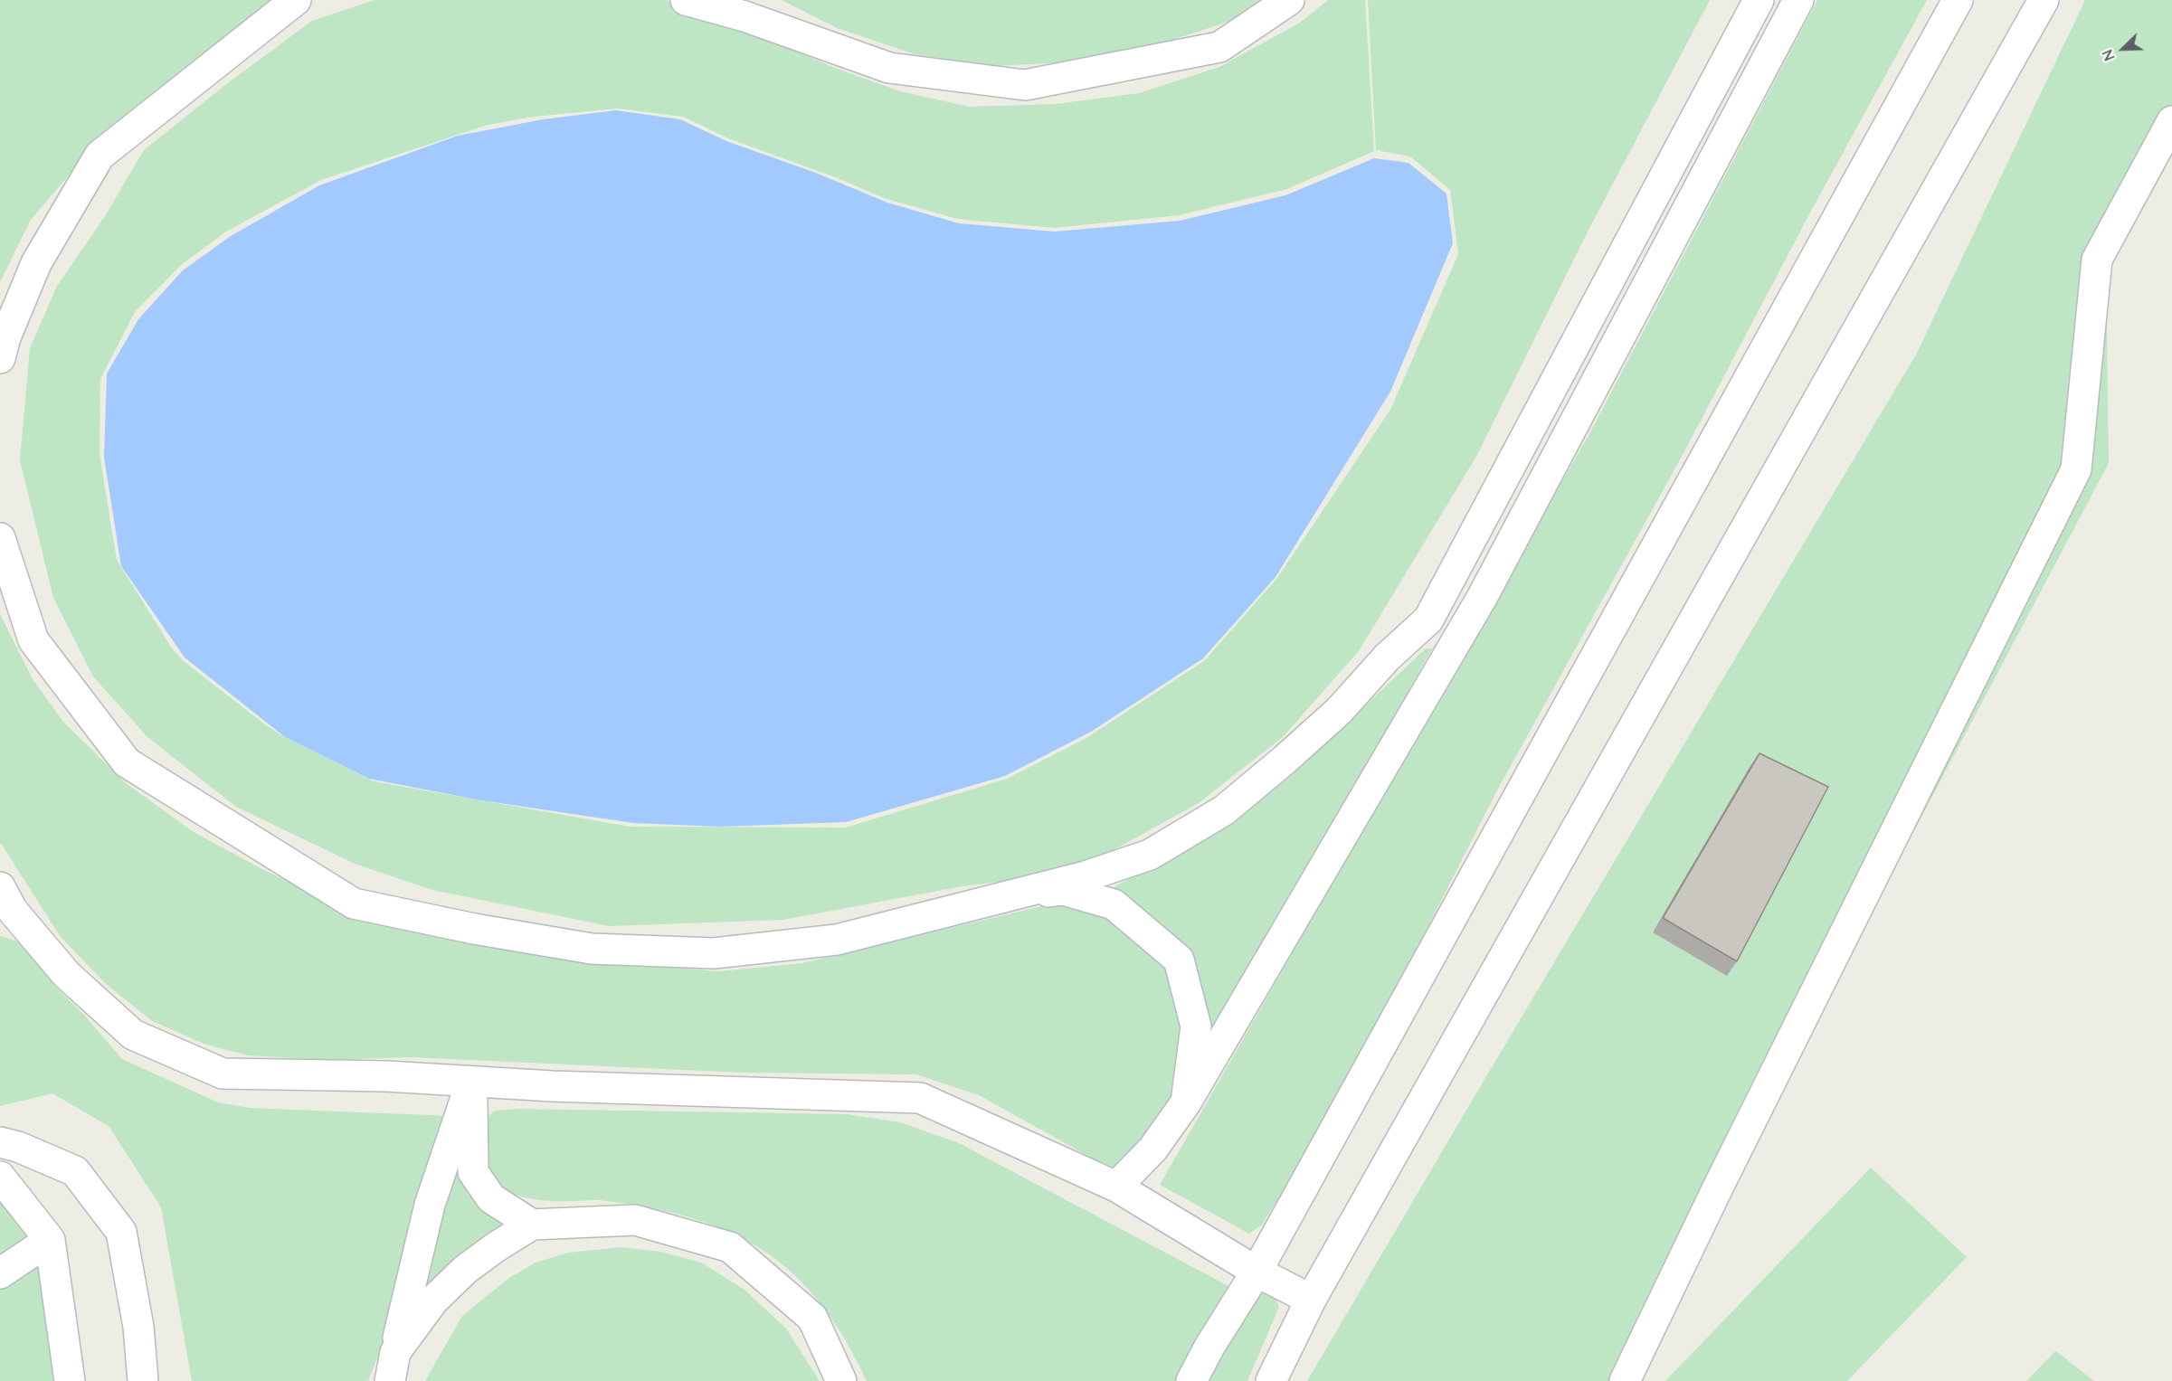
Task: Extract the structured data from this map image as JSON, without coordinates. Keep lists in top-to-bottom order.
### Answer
{
  "north": "bottom left"
}
